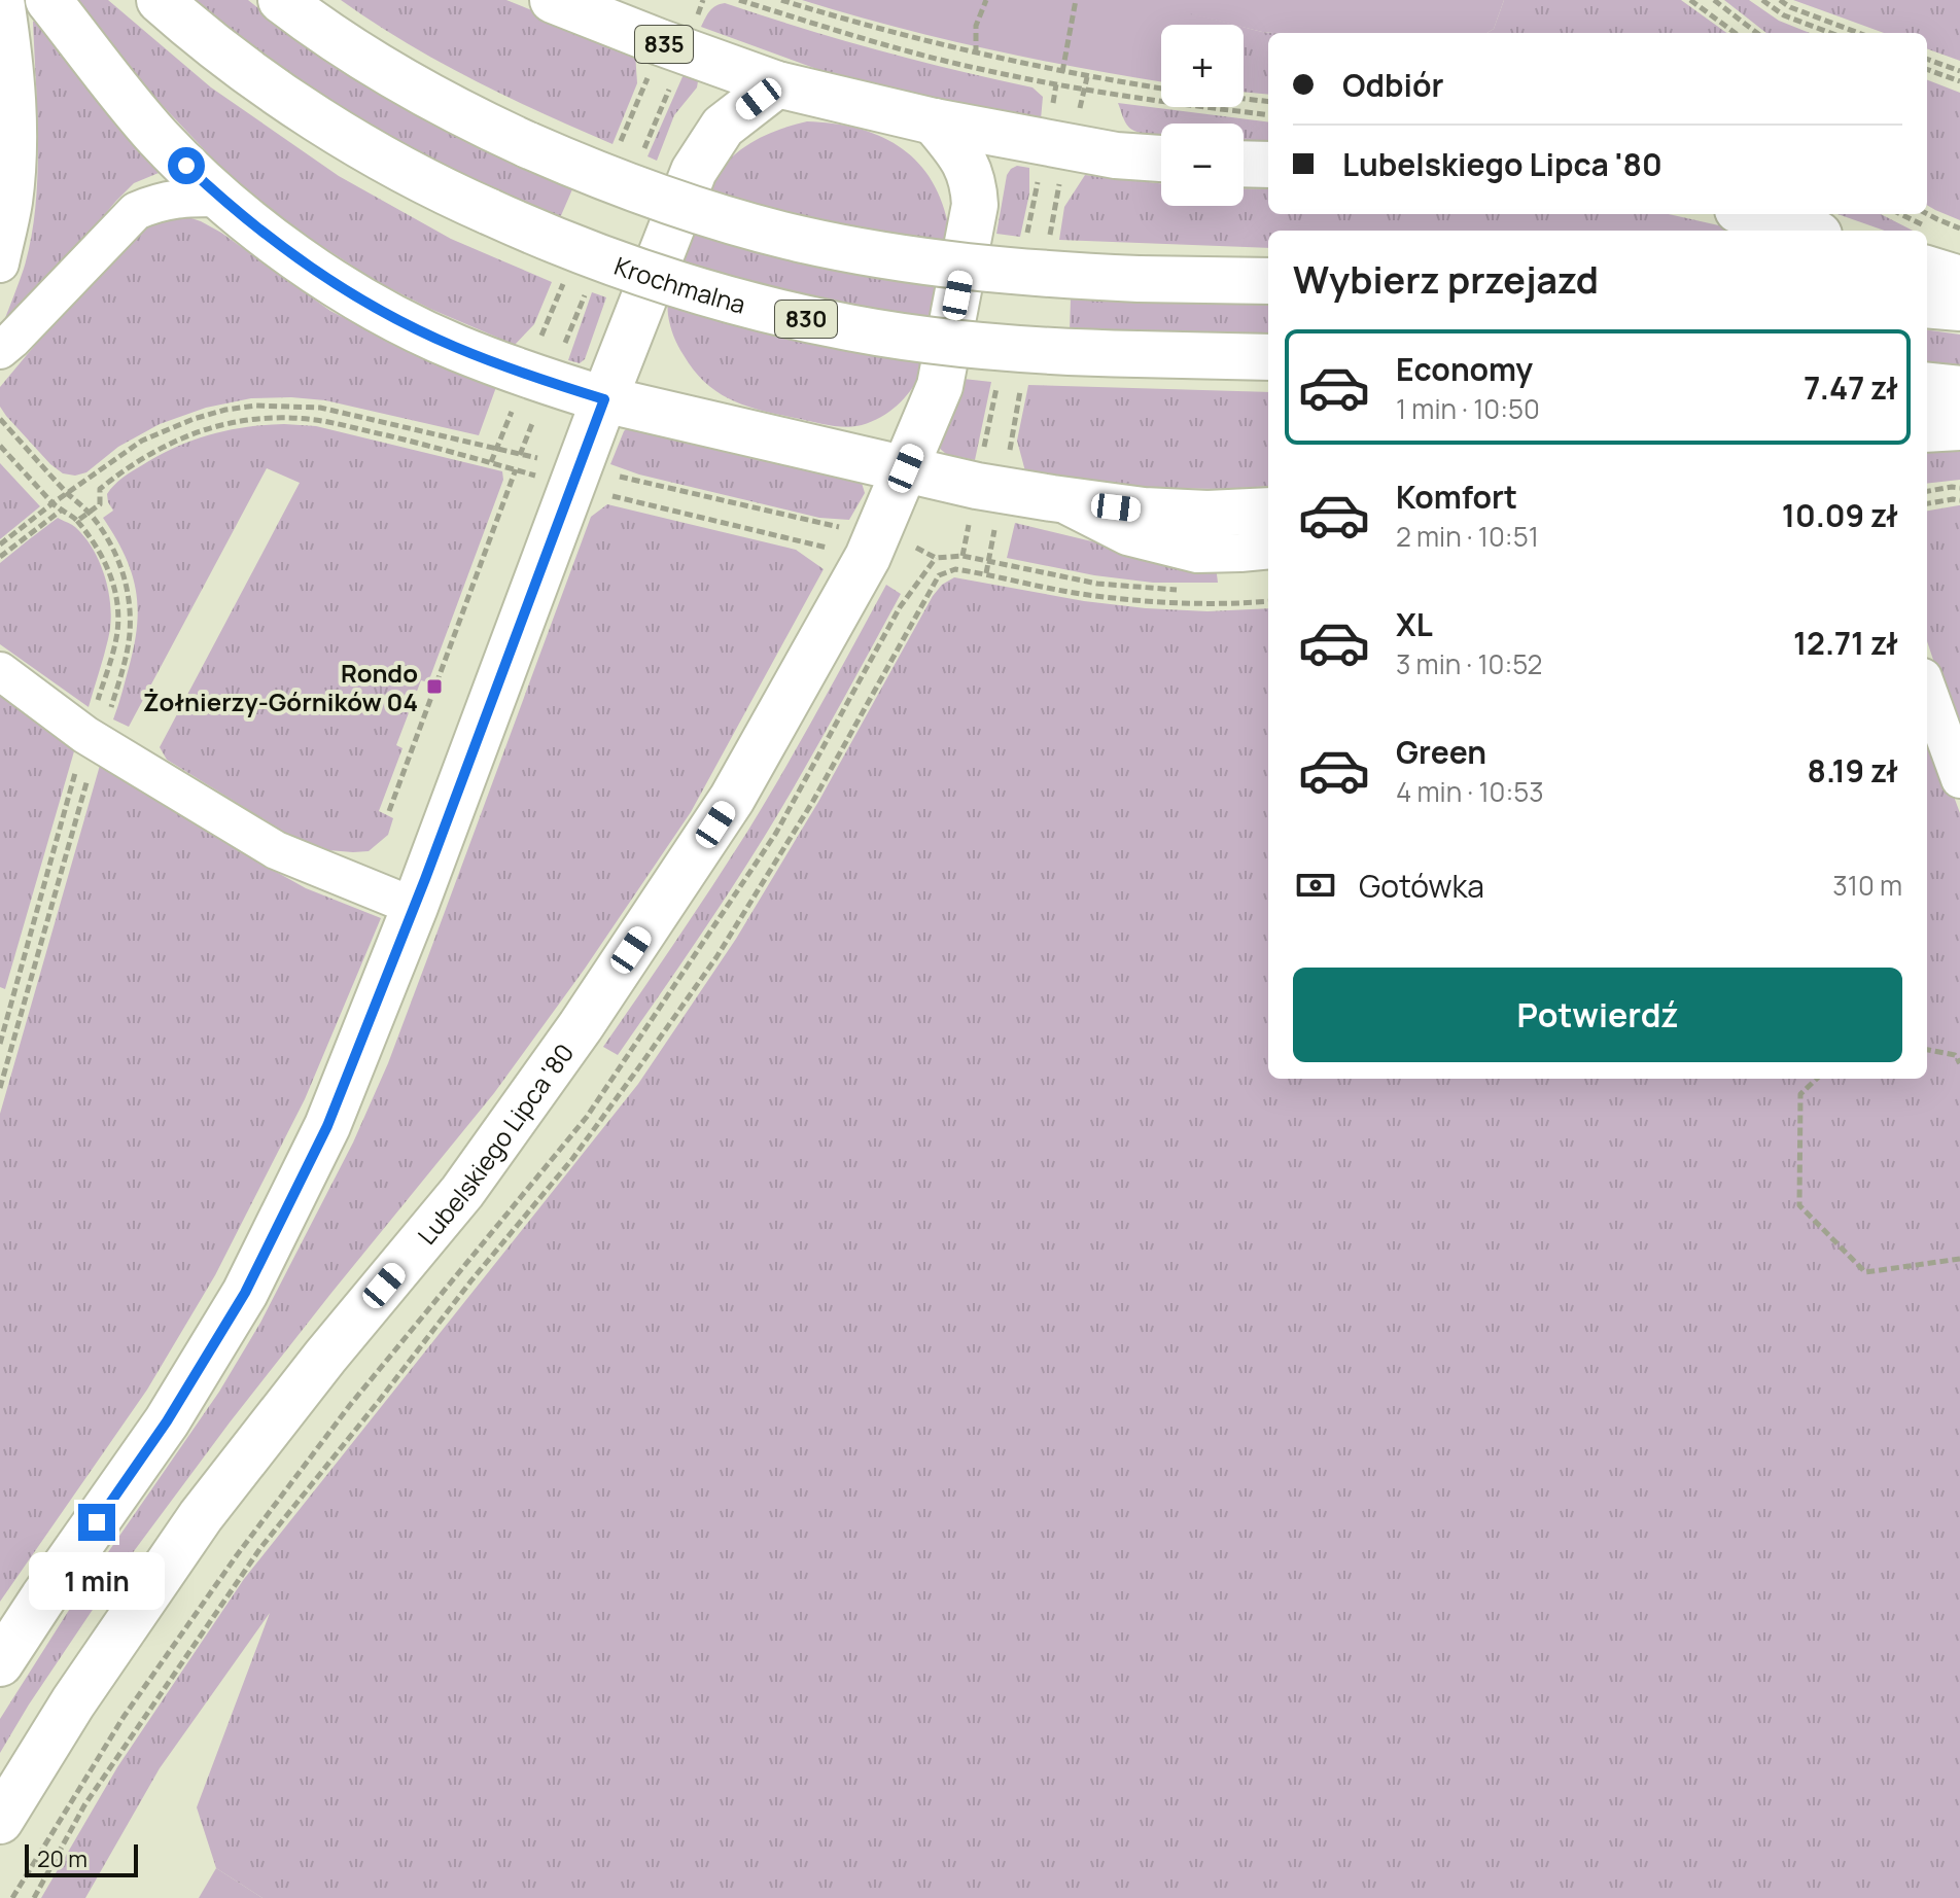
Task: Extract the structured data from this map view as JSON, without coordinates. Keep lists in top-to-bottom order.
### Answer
{
  "streets": {
    "main road": [
      "835",
      "Krochmalna",
      "830",
      "Lubelskiego Lipca '80"
    ]
  },
  "crossings": [
    ["835", "Lubelskiego Lipca '80"]
  ],
  "places": {
    "transit": ["Rondo Żołnierzy-Górników 04"]
  },
  "scale_bar": "20 m",
  "page": {
    "map_buttons": ["+", "−"],
    "banner": ["Odbiór", "Lubelskiego Lipca '80"],
    "heading": "Wybierz przejazd",
    "list": [
      {
        "name": "Economy",
        "note": "1 min · 10:50",
        "value": "7.47 zł"
      },
      {
        "name": "Komfort",
        "note": "2 min · 10:51",
        "value": "10.09 zł"
      },
      {
        "name": "XL",
        "note": "3 min · 10:52",
        "value": "12.71 zł"
      },
      {
        "name": "Green",
        "note": "4 min · 10:53",
        "value": "8.19 zł"
      }
    ],
    "pay": ["Gotówka", "310 m"],
    "buttons": "Potwierdź",
    "bubble": "1 min",
    "scale": "20 m"
  }
}
